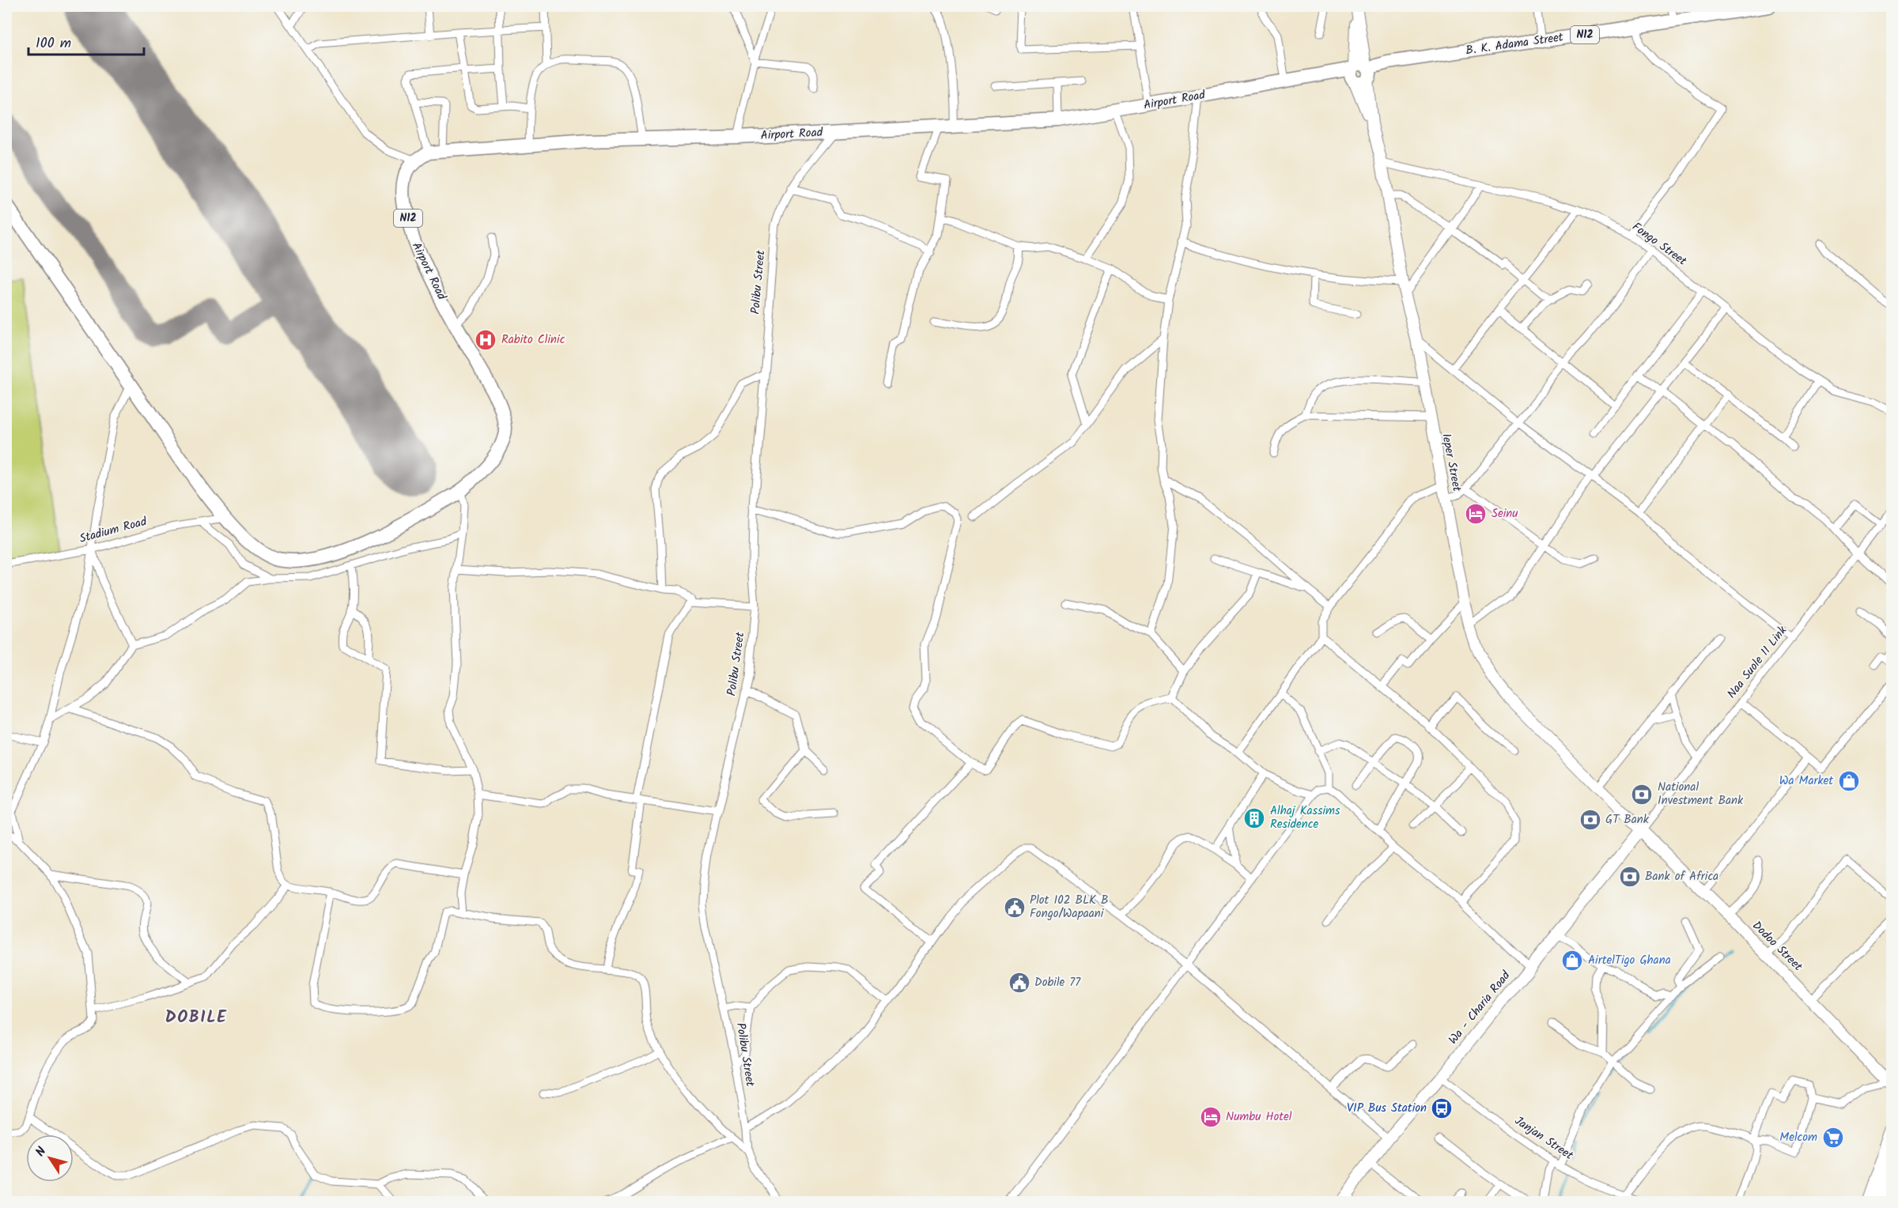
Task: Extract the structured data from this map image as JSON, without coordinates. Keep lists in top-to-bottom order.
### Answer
{
  "streets": {
    "highway": ["N12", "B. K. Adama Street", "Airport Road"],
    "street": [
      "Fongo Street",
      "Polibu Street",
      "Ieper Street",
      "Stadium Road",
      "Naa Suole II Link",
      "Dodoo Street",
      "Wa - Charia Road",
      "Janjan Street"
    ]
  },
  "crossings": [
    ["B. K. Adama Street", "Airport Road"],
    ["B. K. Adama Street", "Ieper Street"],
    ["Airport Road", "Polibu Street"],
    ["Airport Road", "Ieper Street"],
    ["Airport Road", "Stadium Road"],
    ["Fongo Street", "Ieper Street"],
    ["Ieper Street", "Naa Suole II Link"],
    ["Ieper Street", "Dodoo Street"],
    ["Ieper Street", "Wa - Charia Road"],
    ["Naa Suole II Link", "Dodoo Street"],
    ["Naa Suole II Link", "Wa - Charia Road"],
    ["Dodoo Street", "Wa - Charia Road"],
    ["Wa - Charia Road", "Janjan Street"]
  ],
  "districts": ["DOBILE"],
  "places": {
    "hospital": ["Rabito Clinic"],
    "hotel": ["Seinu", "Numbu Hotel"],
    "shop": ["Wa Market", "AirtelTigo Ghana"],
    "bank": ["National Investment Bank", "GT Bank", "Bank of Africa"],
    "building": ["Alhaj Kassims Residence"],
    "public building": ["Plot 102 BLK B Fongo/Wapaani", "Dobile 77"],
    "bus stop": ["VIP Bus Station"],
    "supermarket": ["Melcom"]
  },
  "scale_bar": "100 m",
  "north": "top left"
}
